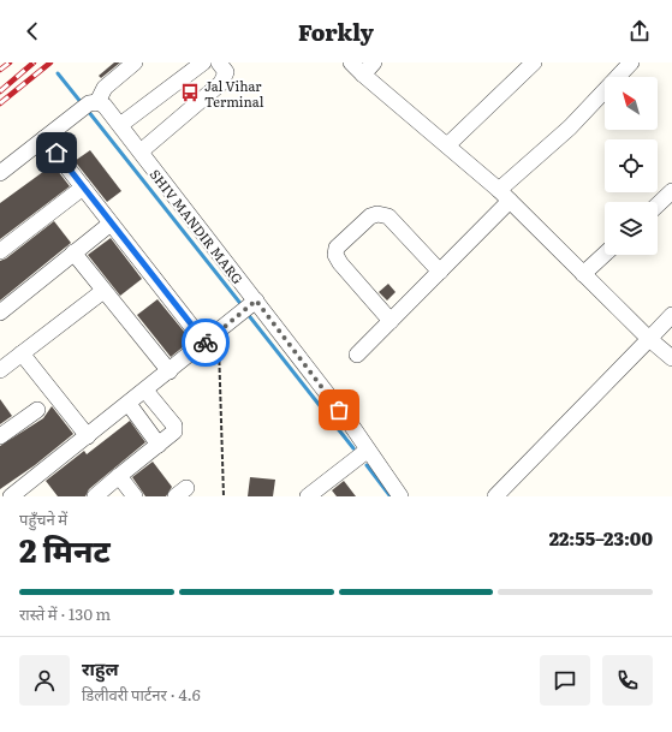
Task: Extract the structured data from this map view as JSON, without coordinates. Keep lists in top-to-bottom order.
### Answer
{
  "streets": {
    "street": ["SHIV MANDIR MARG"]
  },
  "places": {
    "bus stop": ["Jal Vihar Terminal"]
  },
  "north": "top left",
  "page": {
    "header": "Forkly",
    "heading": ["2 मिनट", "पहुँचने में", "22:55–23:00"],
    "panel": ["राहुल", "डिलीवरी पार्टनर · 4.6"],
    "bar": "रास्ते में · 130 m"
  }
}
